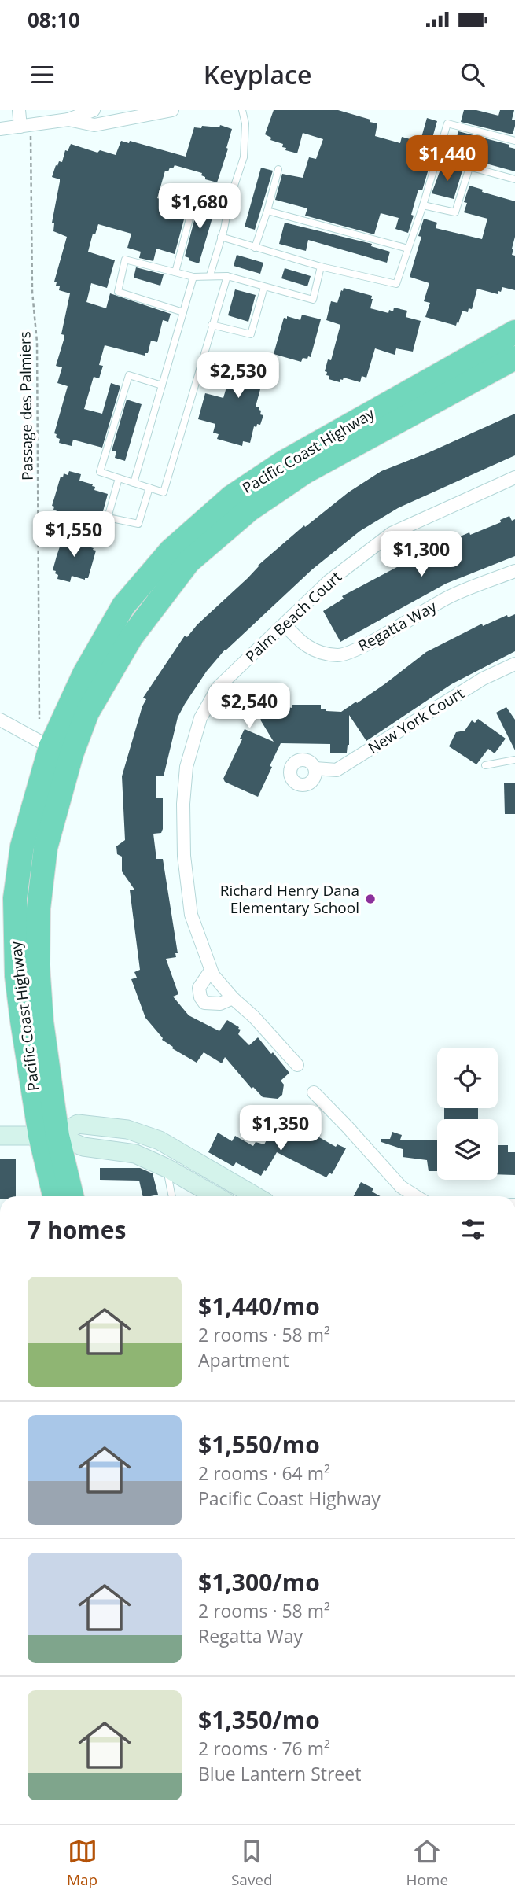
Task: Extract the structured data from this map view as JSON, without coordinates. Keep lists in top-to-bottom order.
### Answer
{
  "streets": {
    "highway": ["Pacific Coast Highway"],
    "street": ["Palm Beach Court", "Regatta Way", "New York Court"],
    "path": ["Passage des Palmiers"]
  },
  "crossings": [
    ["Palm Beach Court", "Regatta Way"]
  ],
  "places": ["Richard Henry Dana Elementary School"],
  "page": {
    "status": "08:10",
    "header": "Keyplace",
    "price": [
      "$1,440",
      "$1,680",
      "$2,530",
      "$1,550",
      "$1,300",
      "$2,540",
      "$1,350"
    ],
    "heading": "7 homes",
    "list": [
      {
        "name": "$1,440/mo",
        "note": "2 rooms · 58 m² · Apartment"
      },
      {
        "name": "$1,550/mo",
        "note": "2 rooms · 64 m² · Pacific Coast Highway"
      },
      {
        "name": "$1,300/mo",
        "note": "2 rooms · 58 m² · Regatta Way"
      },
      {
        "name": "$1,350/mo",
        "note": "2 rooms · 76 m² · Blue Lantern Street"
      }
    ],
    "tabs": ["Map", "Saved", "Home"]
  }
}
